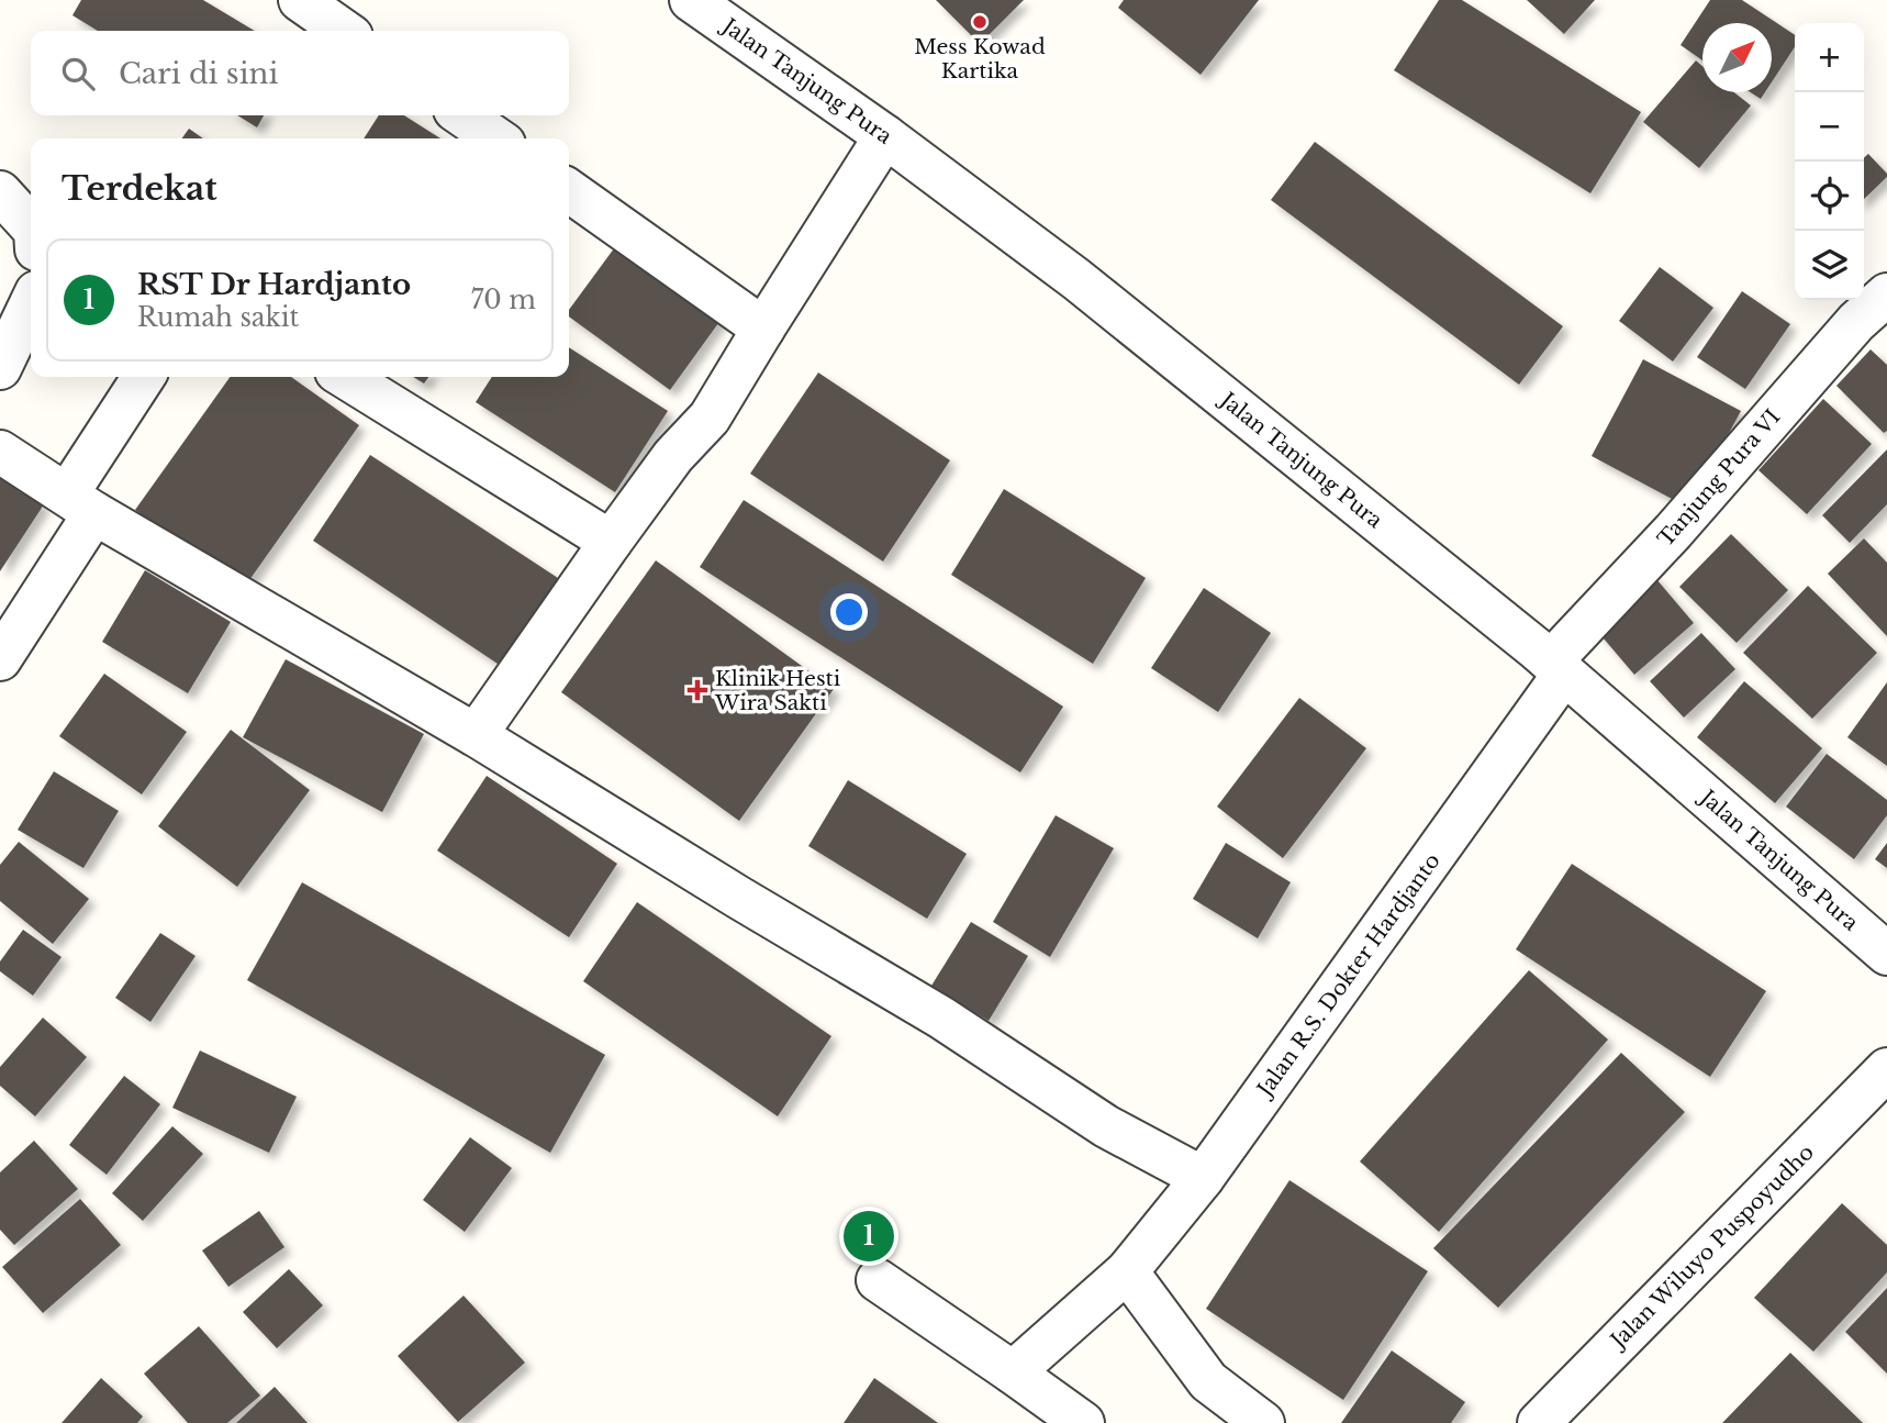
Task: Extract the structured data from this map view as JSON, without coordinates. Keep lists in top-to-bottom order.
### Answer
{
  "streets": {
    "street": [
      "Jalan Tanjung Pura",
      "Tanjung Pura VI",
      "Jalan R.S. Dokter Hardjanto",
      "Jalan Wiluyo Puspoyudho"
    ]
  },
  "crossings": [
    ["Jalan Tanjung Pura", "Tanjung Pura VI"],
    ["Jalan Tanjung Pura", "Jalan R.S. Dokter Hardjanto"],
    ["Tanjung Pura VI", "Jalan R.S. Dokter Hardjanto"]
  ],
  "places": {
    "other": ["Mess Kowad Kartika"],
    "health": ["Klinik Hesti Wira Sakti"]
  },
  "north": "top right",
  "page": {
    "map_buttons": ["+", "−"],
    "search": "Cari di sini",
    "heading": "Terdekat",
    "list": [
      {
        "mark": "1",
        "name": "RST Dr Hardjanto",
        "note": "Rumah sakit",
        "value": "70 m"
      }
    ],
    "pins": "1"
  }
}
